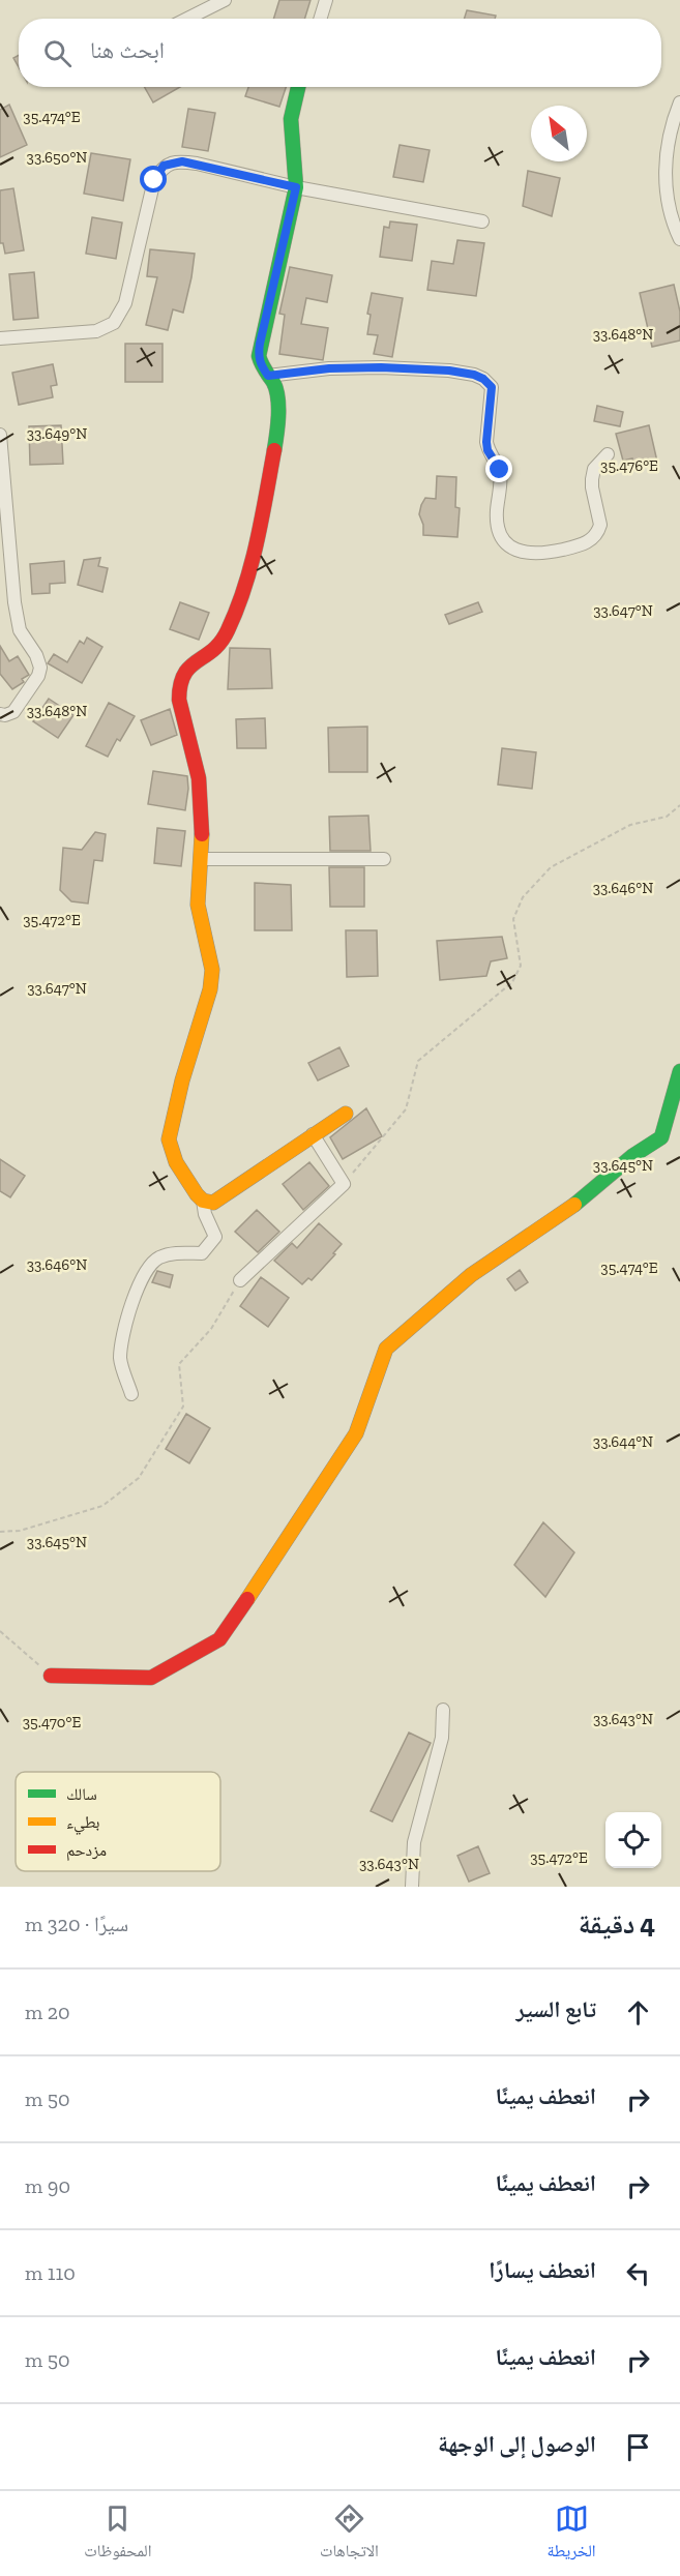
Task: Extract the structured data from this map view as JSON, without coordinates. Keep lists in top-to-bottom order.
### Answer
{
  "legend": ["سالك", "بطيء", "مزدحم"],
  "north": "top left",
  "page": {
    "search": "ابحث هنا",
    "heading": ["4 دقيقة", "سيرًا · 320 m"],
    "list": [
      ["تابع السير", "20 m"],
      ["انعطف يمينًا", "50 m"],
      ["انعطف يمينًا", "90 m"],
      ["انعطف يسارًا", "110 m"],
      ["انعطف يمينًا", "50 m"],
      "الوصول إلى الوجهة"
    ],
    "nav": ["الخريطة", "الاتجاهات", "المحفوظات"]
  },
  "coordinates": [
    "35.474°E",
    "33.650°N",
    "33.648°N",
    "33.649°N",
    "35.476°E",
    "33.647°N",
    "33.646°N",
    "35.472°E",
    "33.645°N",
    "33.644°N",
    "33.643°N",
    "35.470°E"
  ]
}
